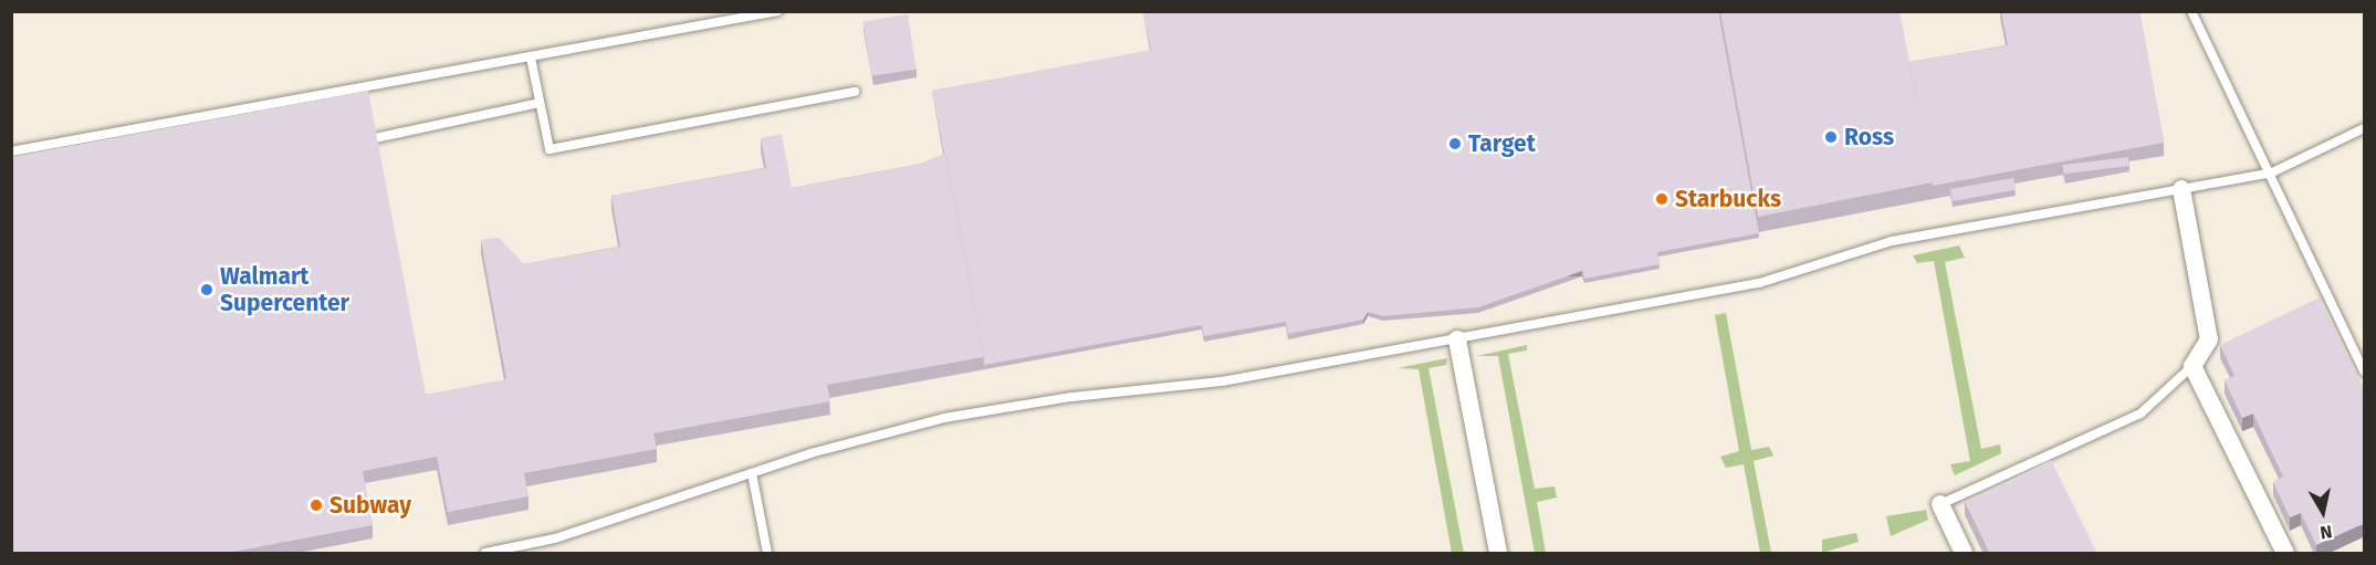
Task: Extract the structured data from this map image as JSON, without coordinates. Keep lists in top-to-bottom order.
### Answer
{
  "places": [
    "Ross",
    "Target",
    "Starbucks",
    "Walmart Supercenter",
    "Subway"
  ],
  "north": "bottom"
}
